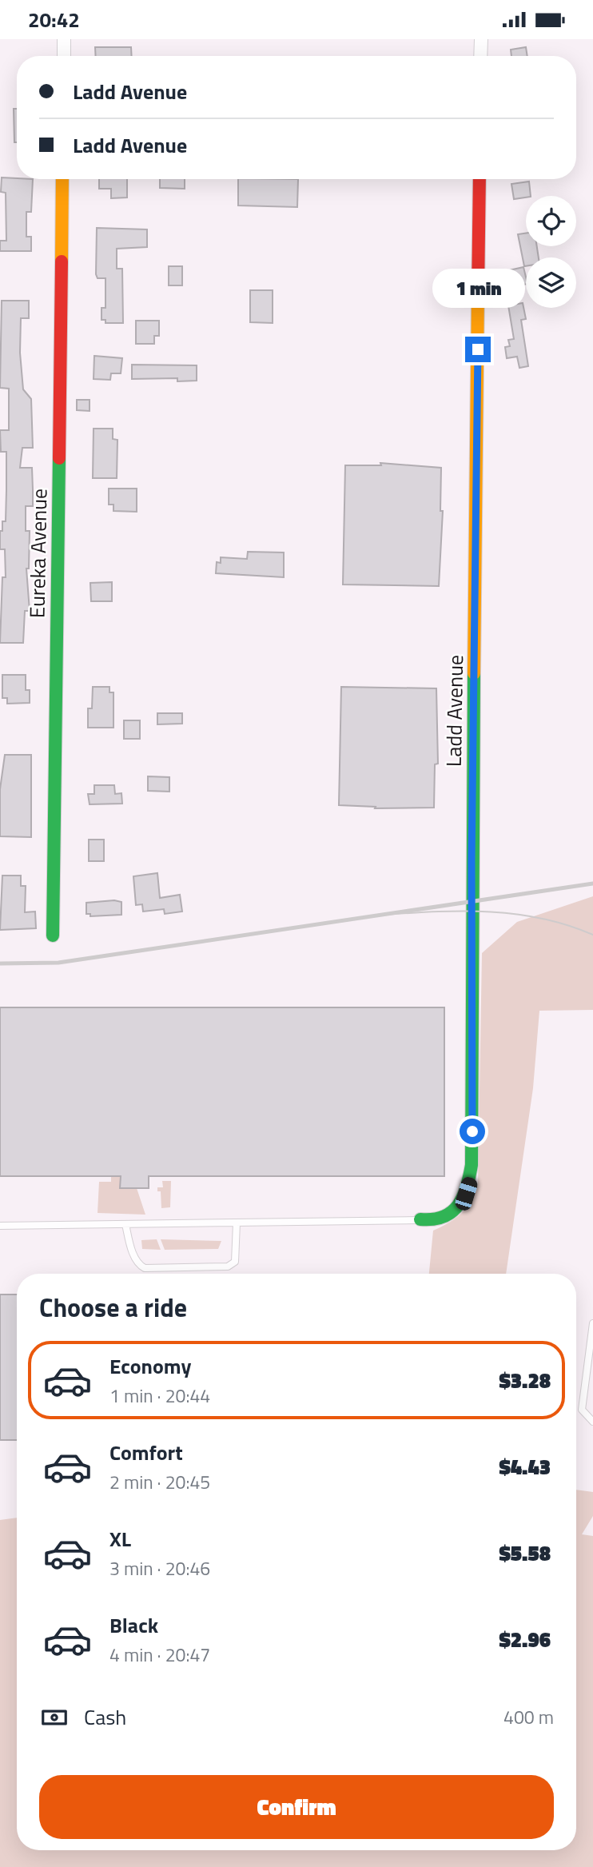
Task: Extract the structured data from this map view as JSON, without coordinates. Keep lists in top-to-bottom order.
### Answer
{
  "streets": {
    "street": ["Eureka Avenue", "Ladd Avenue"]
  },
  "page": {
    "status": "20:42",
    "banner": ["Ladd Avenue", "Ladd Avenue"],
    "bubble": "1 min",
    "heading": "Choose a ride",
    "list": [
      {
        "name": "Economy",
        "note": "1 min · 20:44",
        "value": "$3.28"
      },
      {
        "name": "Comfort",
        "note": "2 min · 20:45",
        "value": "$4.43"
      },
      {
        "name": "XL",
        "note": "3 min · 20:46",
        "value": "$5.58"
      },
      {
        "name": "Black",
        "note": "4 min · 20:47",
        "value": "$2.96"
      }
    ],
    "pay": ["Cash", "400 m"],
    "buttons": "Confirm"
  }
}
